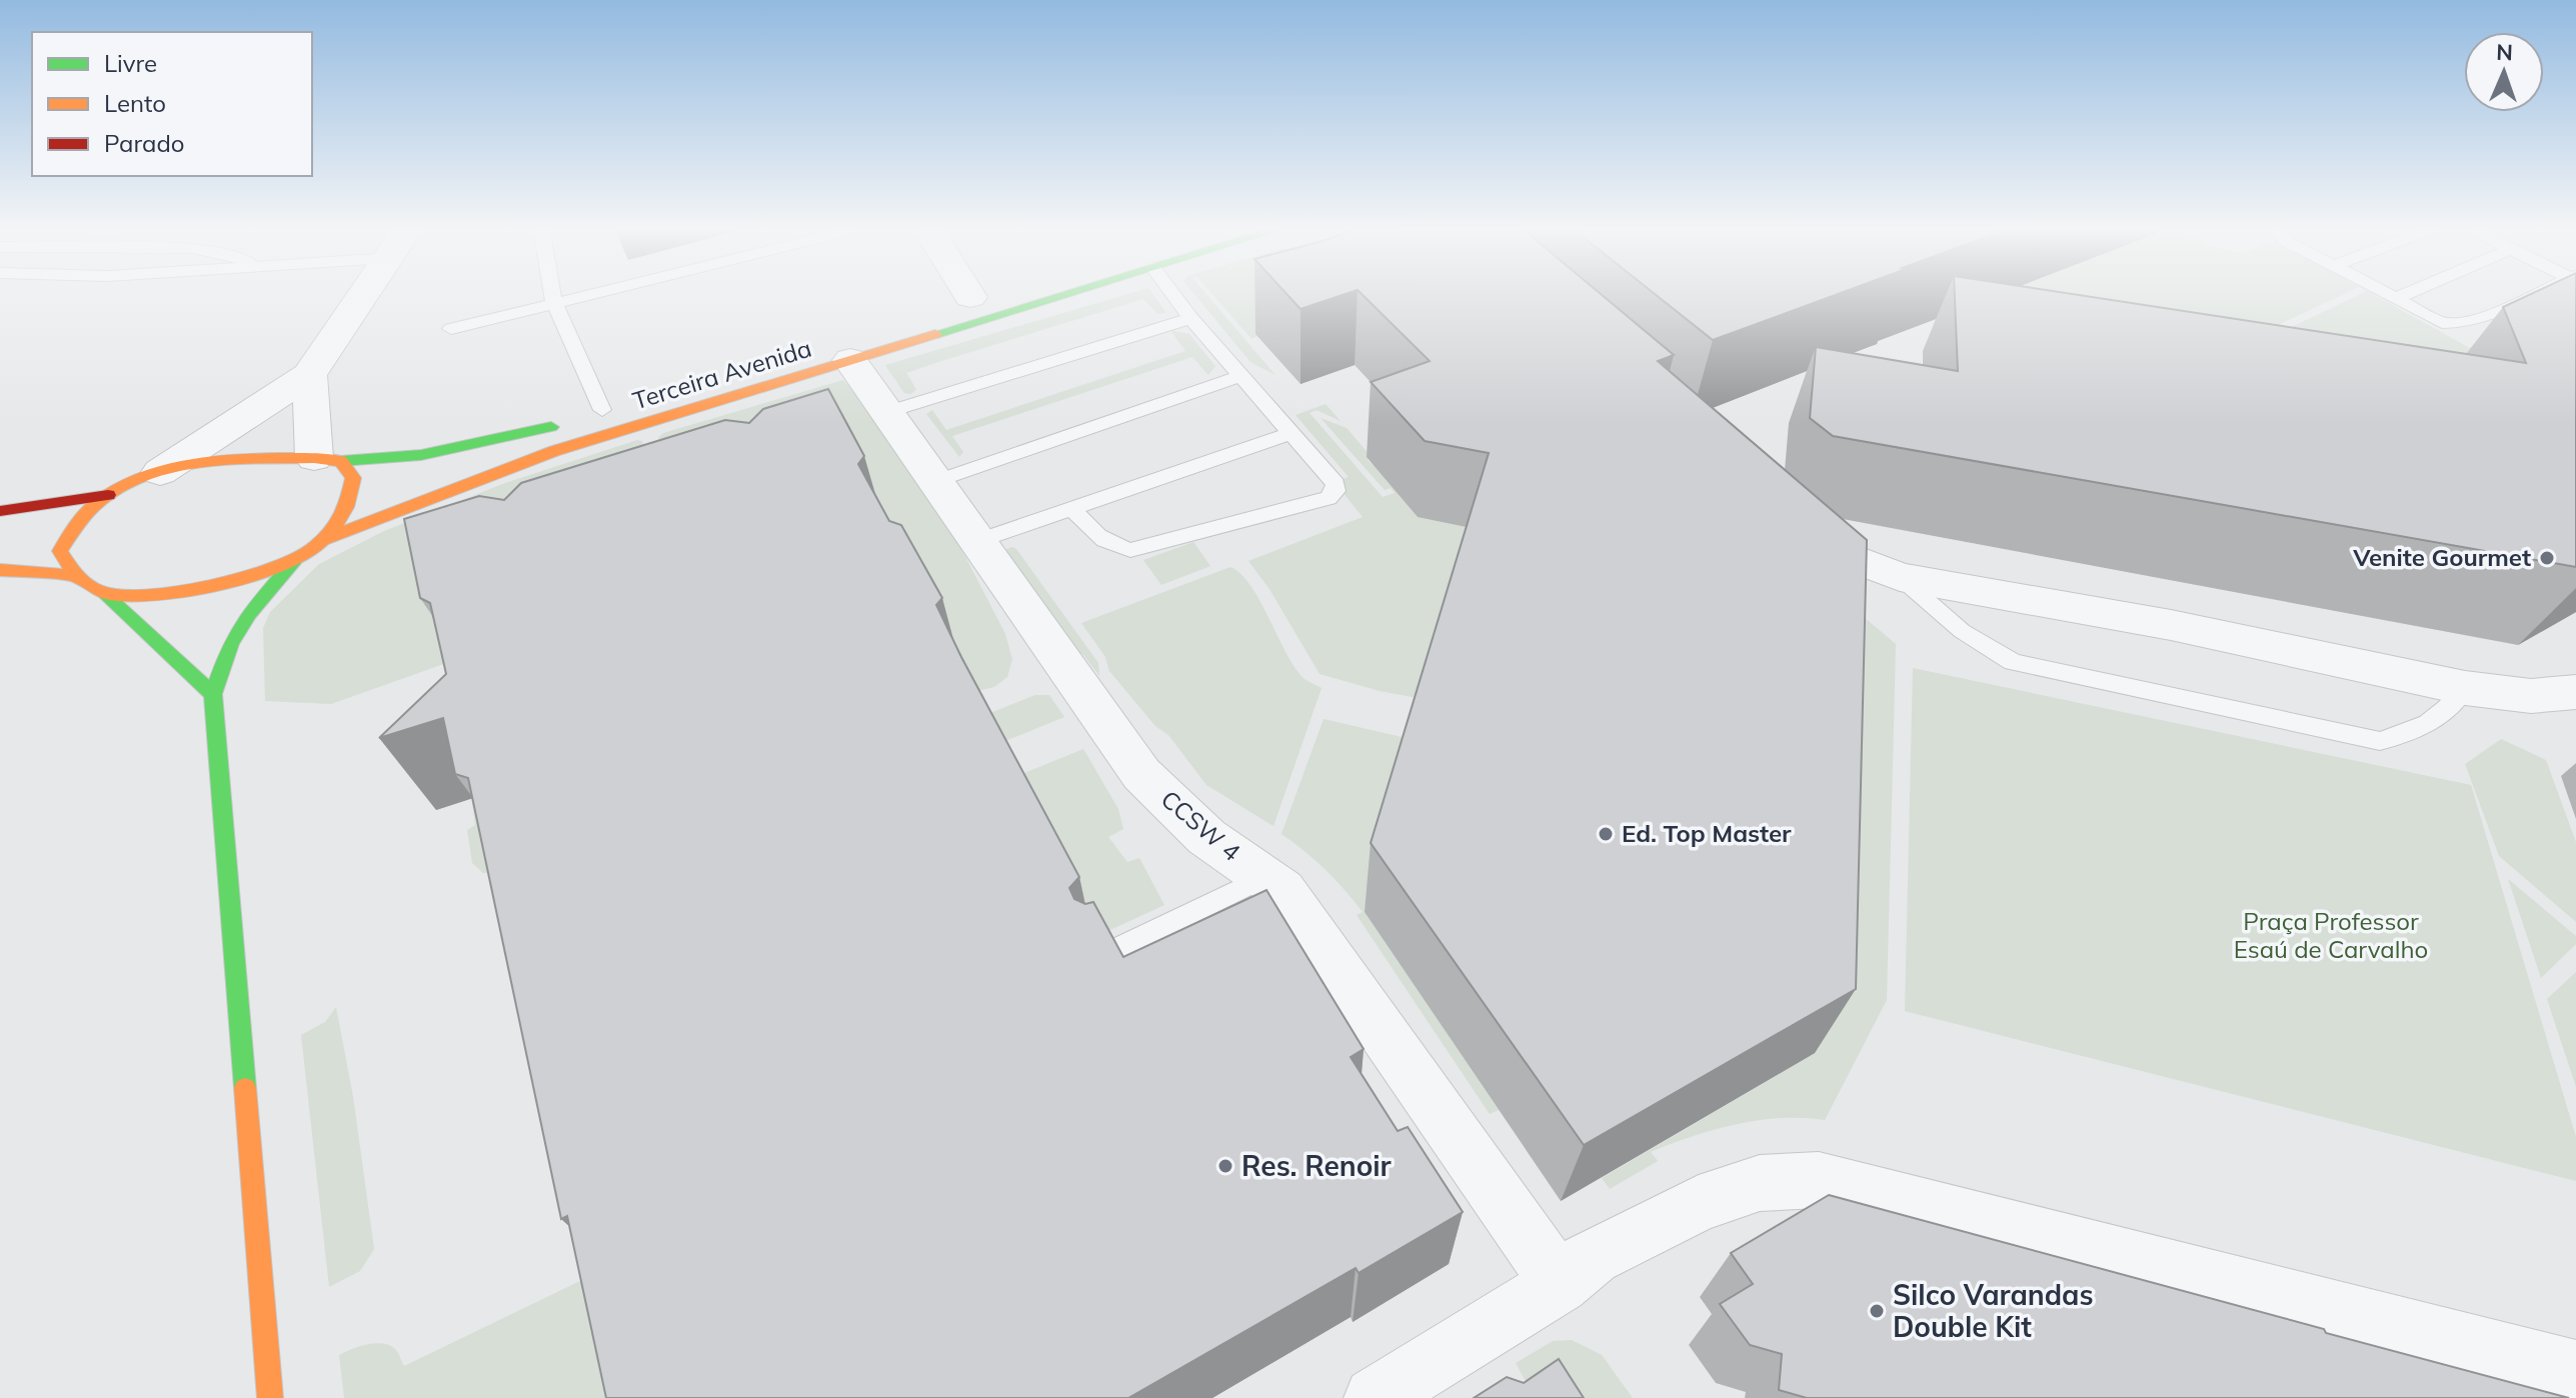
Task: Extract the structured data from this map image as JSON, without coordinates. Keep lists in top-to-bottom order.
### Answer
{
  "streets": {
    "street": ["Terceira Avenida", "CCSW 4"]
  },
  "crossings": [
    ["Terceira Avenida", "CCSW 4"]
  ],
  "parks": ["Praça Professor Esaú de Carvalho"],
  "places": [
    "Venite Gourmet",
    "Ed. Top Master",
    "Res. Renoir",
    "Silco Varandas Double Kit"
  ],
  "legend": ["Livre", "Lento", "Parado"],
  "north": "top"
}
